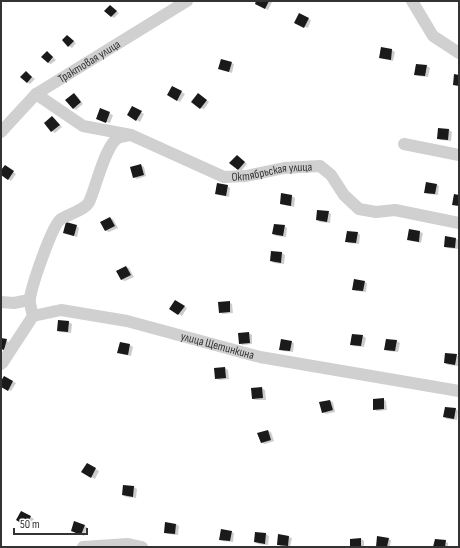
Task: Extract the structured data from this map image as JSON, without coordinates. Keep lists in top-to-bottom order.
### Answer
{
  "streets": {
    "street": ["Трактовая улица", "Октябрьская улица", "улица Щетинкина"]
  },
  "crossings": [
    ["Трактовая улица", "Октябрьская улица"]
  ],
  "scale_bar": "50 m"
}
